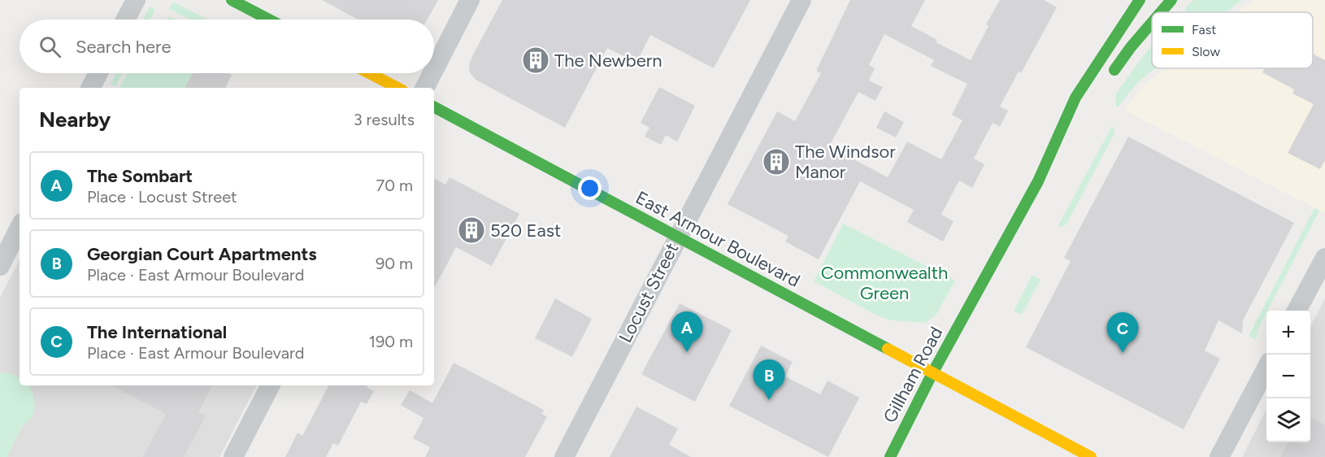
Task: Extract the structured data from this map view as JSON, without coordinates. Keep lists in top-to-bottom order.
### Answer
{
  "streets": {
    "main road": ["East Armour Boulevard", "Gillham Road"],
    "street": ["Locust Street"]
  },
  "crossings": [
    ["East Armour Boulevard", "Locust Street"],
    ["East Armour Boulevard", "Gillham Road"]
  ],
  "parks": ["Commonwealth Green"],
  "places": {
    "building": ["The Newbern", "The Windsor Manor", "520 East"]
  },
  "legend": ["Fast", "Slow"],
  "page": {
    "search": "Search here",
    "heading": ["Nearby", "3 results"],
    "list": [
      {
        "mark": "A",
        "name": "The Sombart",
        "note": "Place · Locust Street",
        "value": "70 m"
      },
      {
        "mark": "B",
        "name": "Georgian Court Apartments",
        "note": "Place · East Armour Boulevard",
        "value": "90 m"
      },
      {
        "mark": "C",
        "name": "The International",
        "note": "Place · East Armour Boulevard",
        "value": "190 m"
      }
    ],
    "map_buttons": ["+", "−"],
    "pins": ["A", "C", "B"]
  }
}
